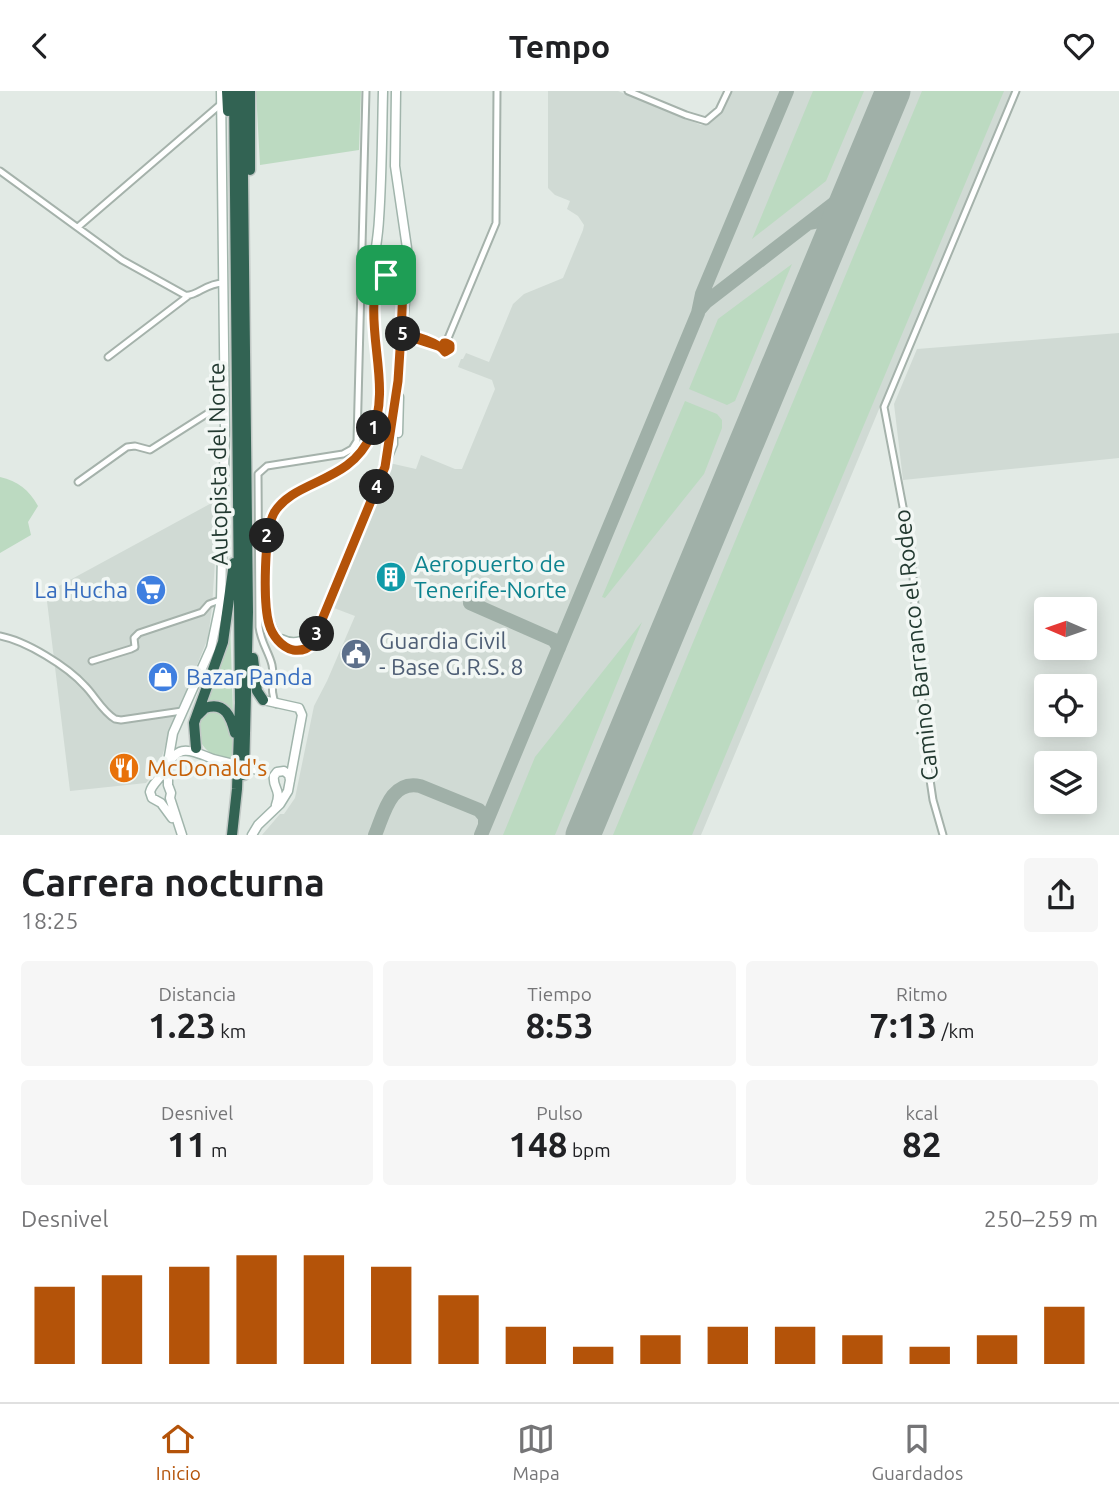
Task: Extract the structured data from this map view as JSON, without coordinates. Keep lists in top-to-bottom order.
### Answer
{
  "streets": {
    "highway": ["Autopista del Norte"],
    "street": ["Camino Barranco el Rodeo"]
  },
  "places": {
    "building": ["Aeropuerto de Tenerife-Norte"],
    "supermarket": ["La Hucha"],
    "public building": ["Guardia Civil - Base G.R.S. 8"],
    "shop": ["Bazar Panda"],
    "restaurant": ["McDonald's"]
  },
  "north": "left",
  "page": {
    "header": "Tempo",
    "pins": [
      "5",
      "1",
      "4",
      "2",
      "3"
    ],
    "heading": ["Carrera nocturna", "18:25"],
    "stats": [
      ["Distancia", "1.23 km"],
      ["Tiempo", "8:53"],
      ["Ritmo", "7:13 /km"],
      ["Desnivel", "11 m"],
      ["Pulso", "148 bpm"],
      ["kcal", "82"]
    ],
    "chart": ["Desnivel", "250–259 m"],
    "tabs": ["Inicio", "Mapa", "Guardados"]
  }
}
